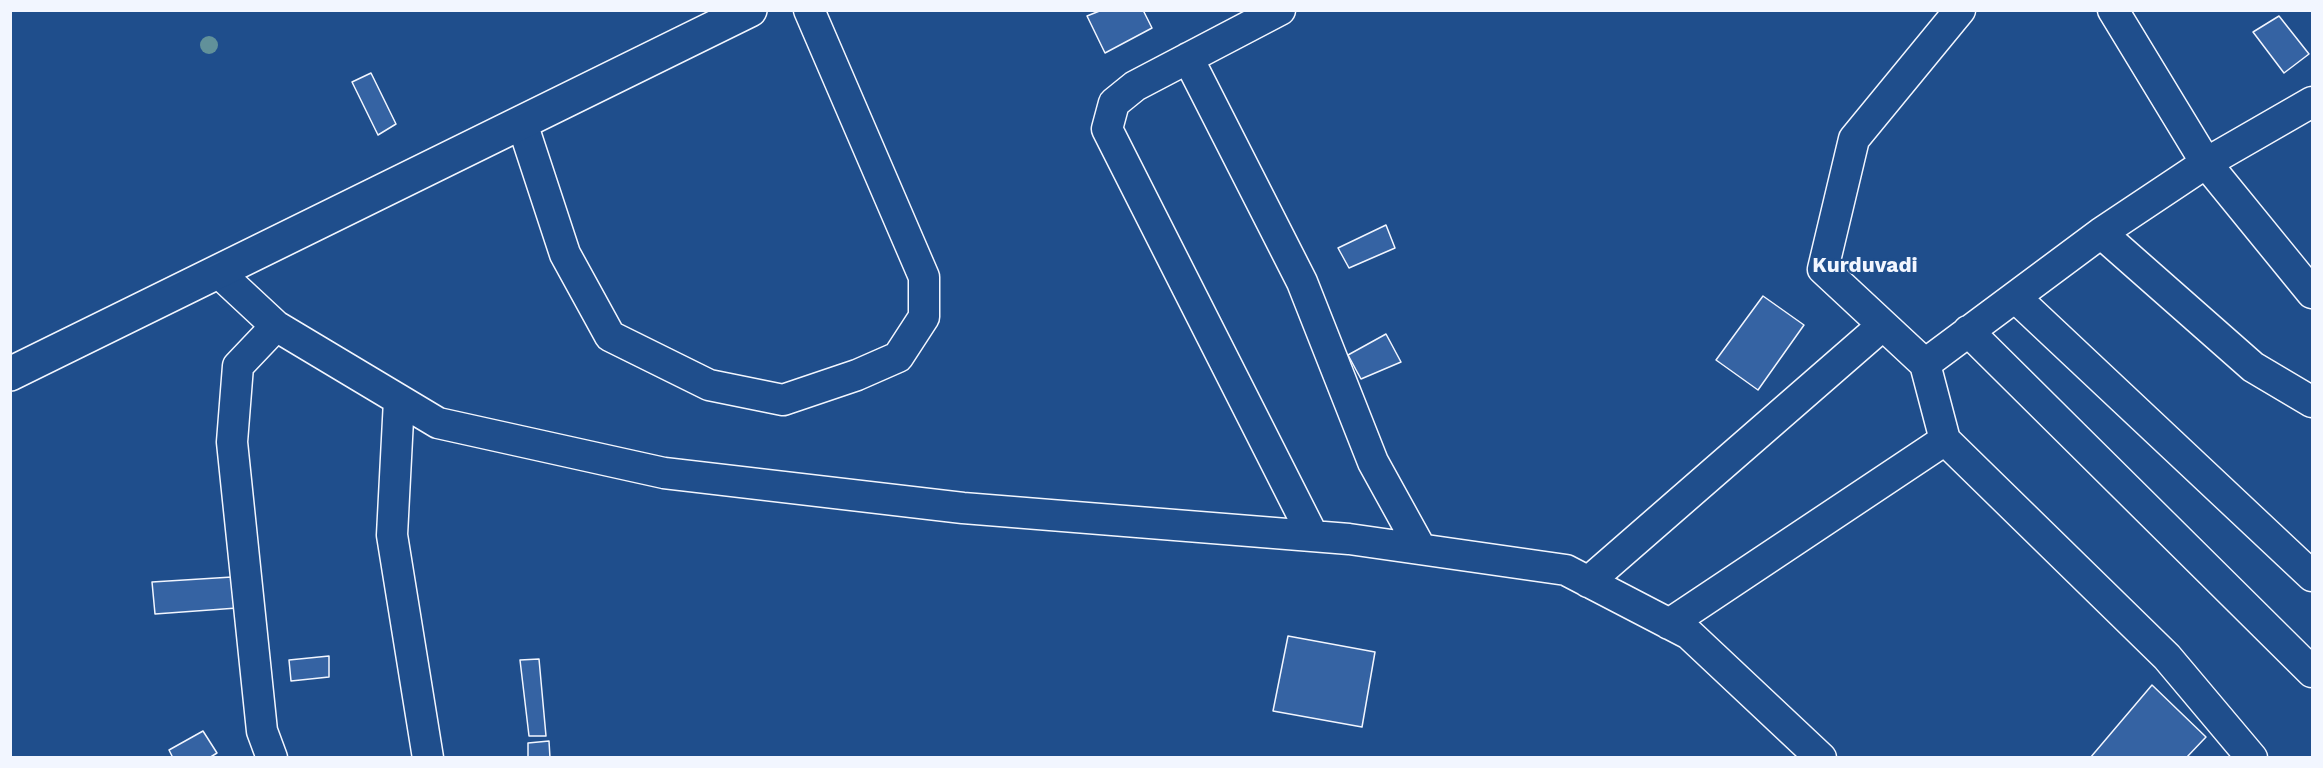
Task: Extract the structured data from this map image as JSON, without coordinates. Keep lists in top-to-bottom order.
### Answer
{
  "districts": ["Kurduvadi"]
}
